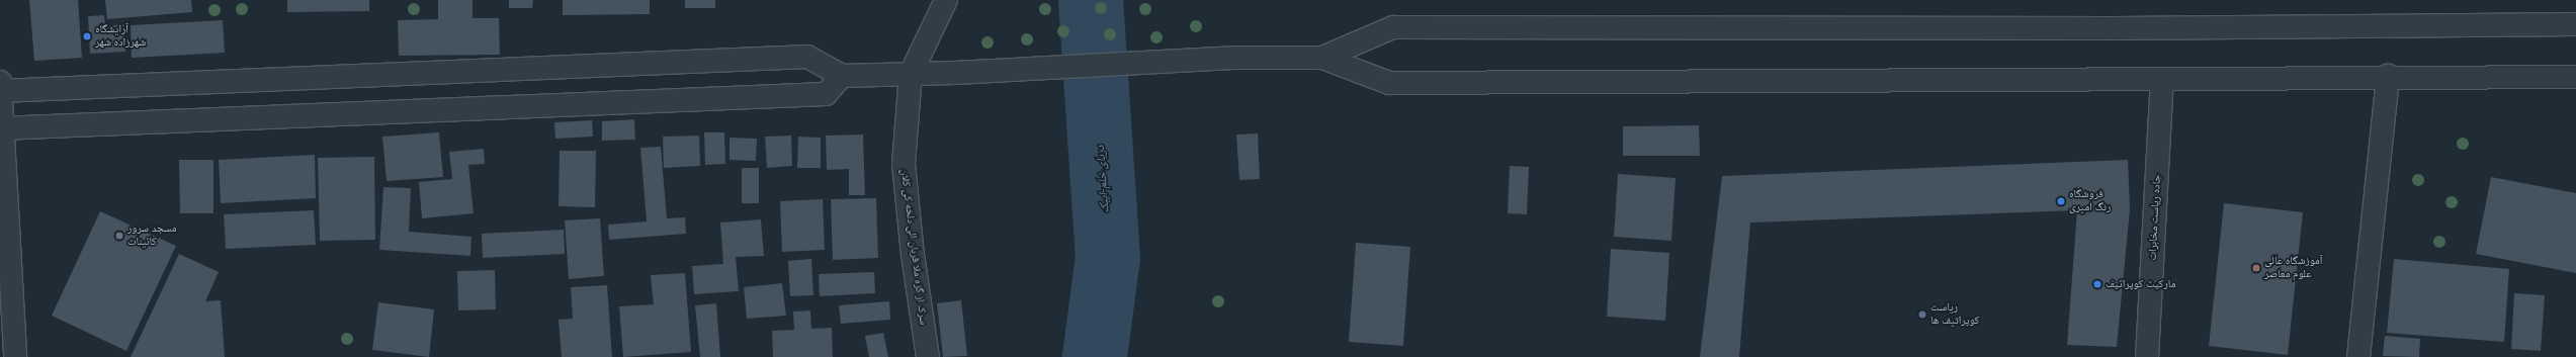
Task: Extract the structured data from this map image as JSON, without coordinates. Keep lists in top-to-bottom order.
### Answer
{
  "streets": {
    "street": ["جاده ریاست مخابرات", "سرک از گزه ملا قربان الی دلخه کی کلان"]
  },
  "water": ["دریای خلم-ایبک"],
  "places": [
    "آرایشگاه شهرزاده شهر",
    "فروشگاه رنگ امیری",
    "مسجد سرور کائینات",
    "آموزشگاه عالی علوم معاصر",
    "مارکیت کوپراتیف",
    "ریاست کوپراتیف ها"
  ]
}
